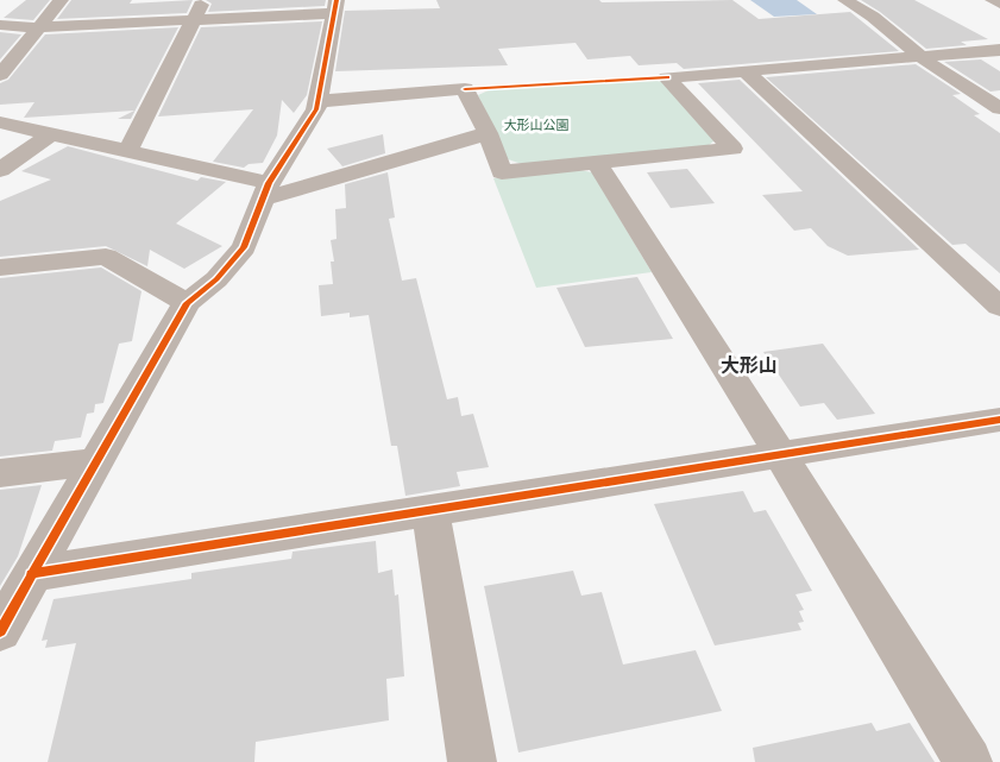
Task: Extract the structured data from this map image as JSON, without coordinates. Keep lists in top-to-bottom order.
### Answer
{
  "districts": ["大形山"],
  "parks": ["大形山公園"]
}
